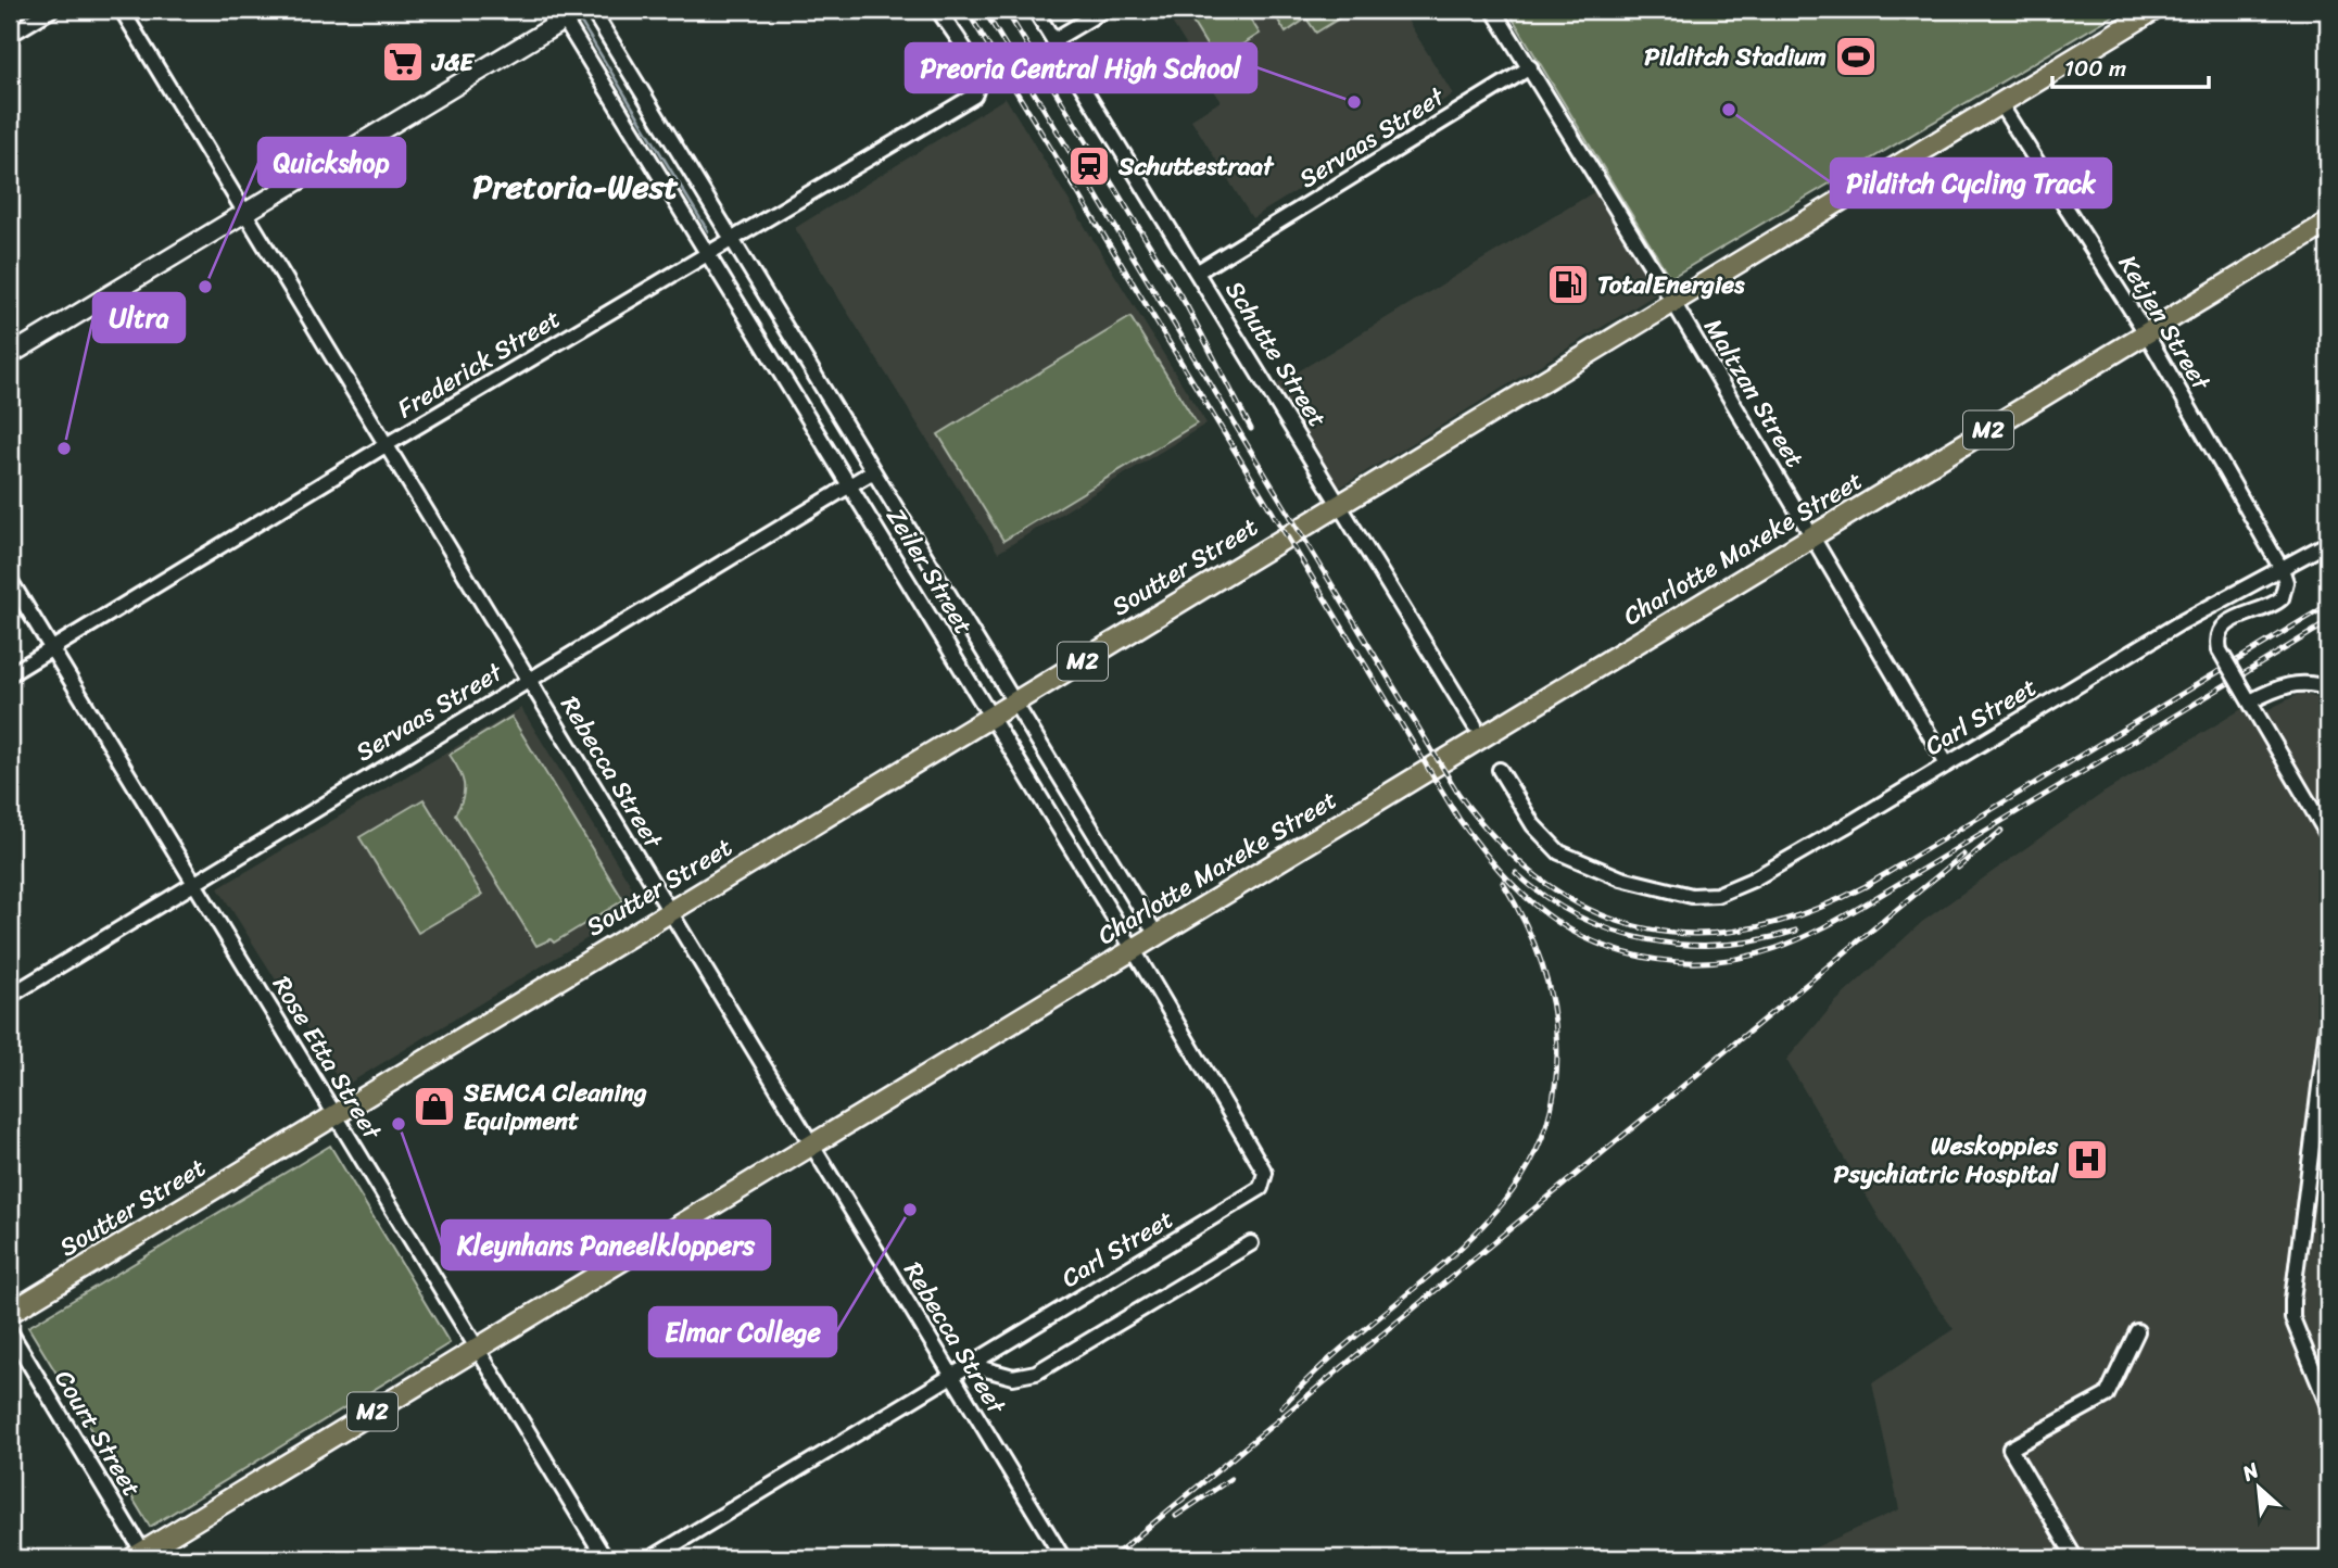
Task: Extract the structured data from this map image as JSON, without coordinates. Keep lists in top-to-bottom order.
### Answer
{
  "streets": {
    "main road": ["M2", "Charlotte Maxeke Street", "Soutter Street"],
    "street": [
      "Servaas Street",
      "Ketjen Street",
      "Schutte Street",
      "Frederick Street",
      "Maltzan Street",
      "Zeiler Street",
      "Carl Street",
      "Rebecca Street",
      "Rose Etta Street",
      "Court Street"
    ]
  },
  "crossings": [
    ["Servaas Street", "Schutte Street"],
    ["Servaas Street", "Maltzan Street"],
    ["Servaas Street", "Zeiler Street"],
    ["Servaas Street", "Rebecca Street"],
    ["Servaas Street", "Rose Etta Street"],
    ["Ketjen Street", "Charlotte Maxeke Street"],
    ["Ketjen Street", "Soutter Street"],
    ["Ketjen Street", "Carl Street"],
    ["Schutte Street", "Soutter Street"],
    ["Frederick Street", "Zeiler Street"],
    ["Frederick Street", "Rebecca Street"],
    ["Frederick Street", "Rose Etta Street"],
    ["Maltzan Street", "Charlotte Maxeke Street"],
    ["Maltzan Street", "Soutter Street"],
    ["Maltzan Street", "Carl Street"],
    ["Charlotte Maxeke Street", "Zeiler Street"],
    ["Charlotte Maxeke Street", "Rebecca Street"],
    ["Charlotte Maxeke Street", "Rose Etta Street"],
    ["Charlotte Maxeke Street", "Court Street"],
    ["Soutter Street", "Zeiler Street"],
    ["Soutter Street", "Rebecca Street"],
    ["Soutter Street", "Rose Etta Street"],
    ["Zeiler Street", "Carl Street"],
    ["Carl Street", "Rebecca Street"]
  ],
  "districts": ["Pretoria-West"],
  "places": {
    "sports": ["Pilditch Stadium"],
    "supermarket": ["J&E"],
    "other": [
      "Preoria Central High School",
      "Pilditch Cycling Track",
      "Quickshop",
      "Ultra",
      "Kleynhans Paneelkloppers",
      "Elmar College"
    ],
    "station": ["Schuttestraat"],
    "fuel station": ["TotalEnergies"],
    "shop": ["SEMCA Cleaning Equipment"],
    "hospital": ["Weskoppies Psychiatric Hospital"]
  },
  "scale_bar": "100 m",
  "north": "top left"
}
